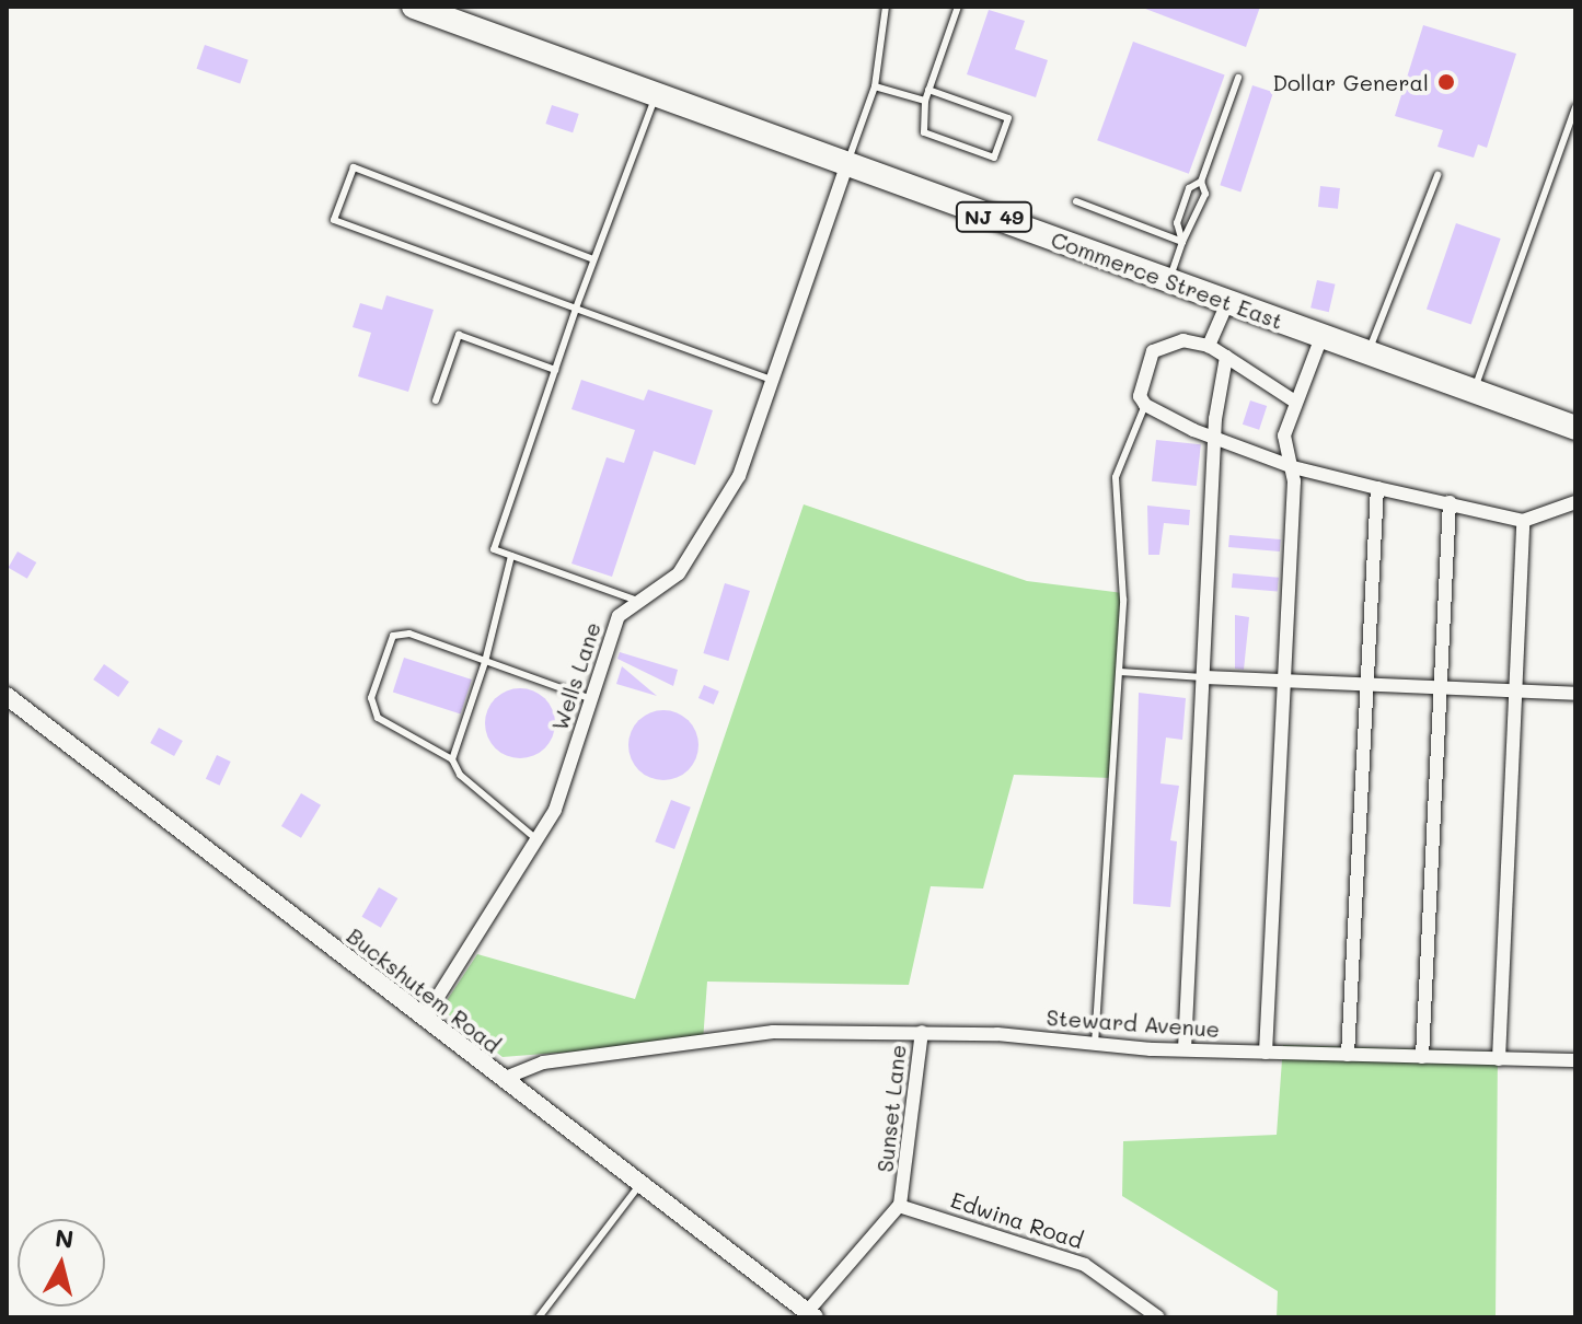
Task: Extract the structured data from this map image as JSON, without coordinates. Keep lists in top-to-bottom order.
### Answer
{
  "streets": {
    "highway": ["NJ 49", "Commerce Street East"],
    "main road": ["Buckshutem Road"],
    "street": [
      "Wells Lane",
      "Steward Avenue",
      "Sunset Lane",
      "Edwina Road"
    ]
  },
  "crossings": [
    ["Commerce Street East", "Wells Lane"],
    ["Wells Lane", "Buckshutem Road"],
    ["Buckshutem Road", "Steward Avenue"],
    ["Buckshutem Road", "Sunset Lane"],
    ["Steward Avenue", "Sunset Lane"],
    ["Sunset Lane", "Edwina Road"]
  ],
  "places": ["Dollar General"],
  "north": "top"
}
